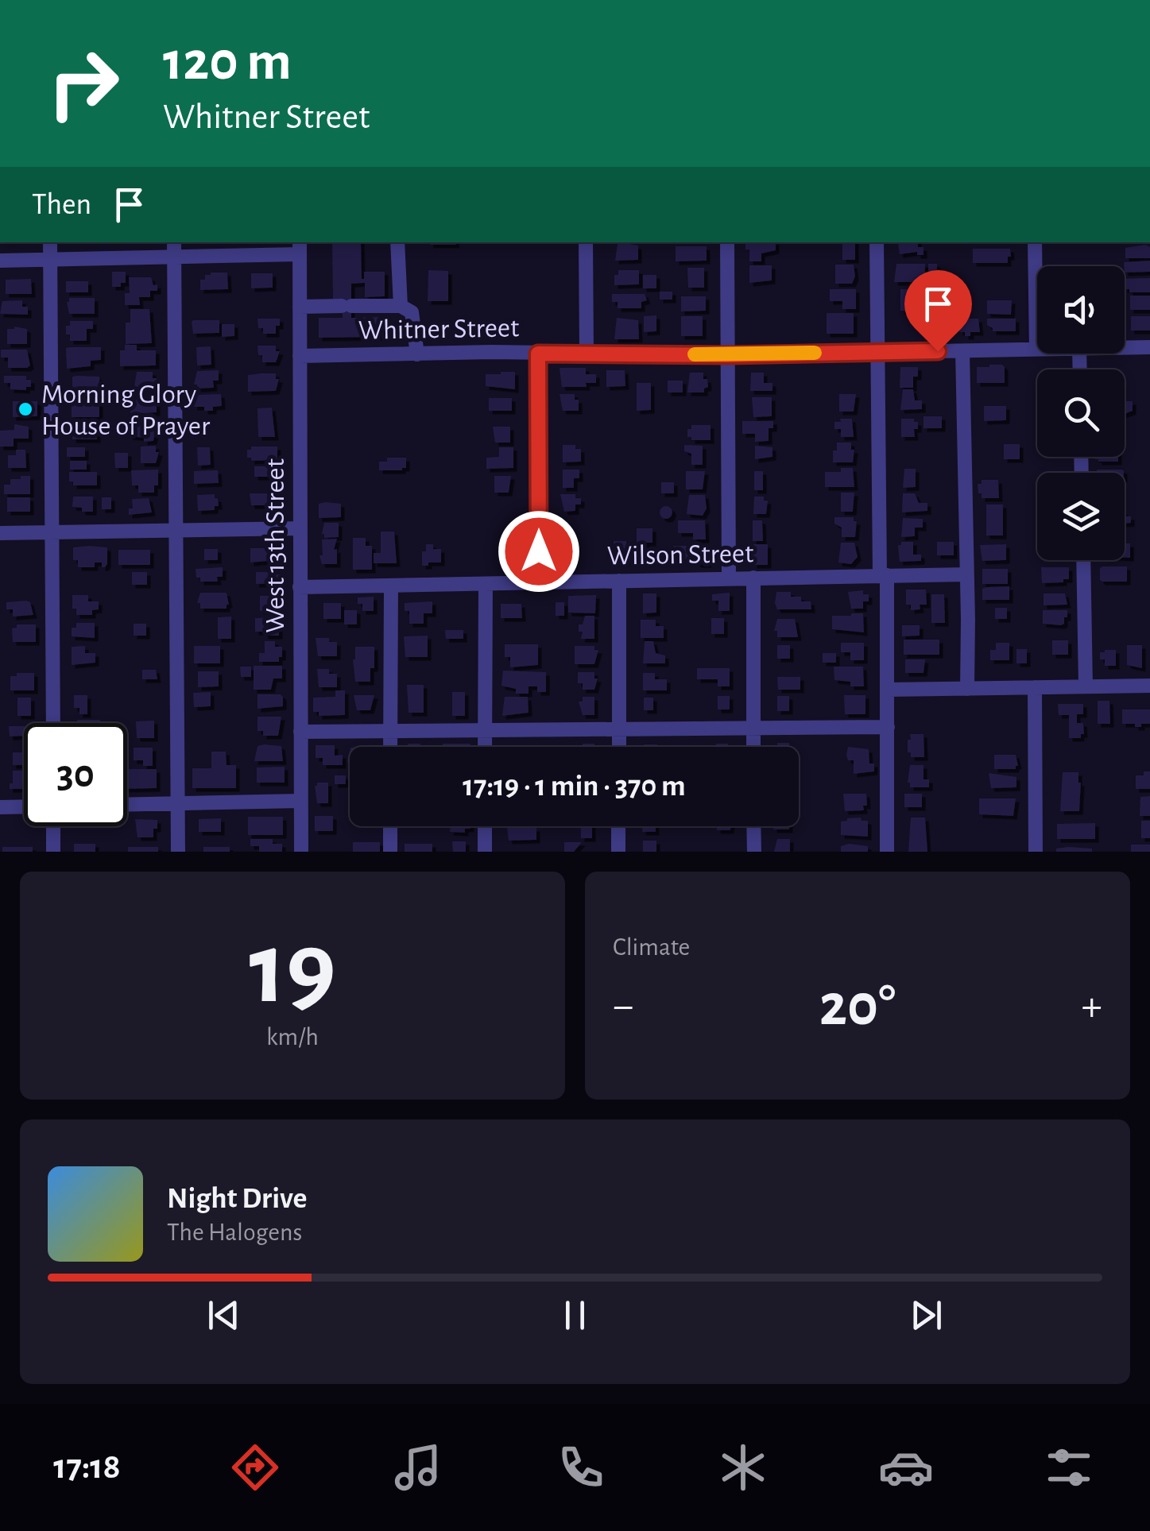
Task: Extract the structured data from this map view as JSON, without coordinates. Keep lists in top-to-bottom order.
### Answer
{
  "streets": {
    "street": ["Whitner Street", "West 13th Street", "Wilson Street"]
  },
  "crossings": [
    ["Whitner Street", "West 13th Street"],
    ["West 13th Street", "Wilson Street"]
  ],
  "places": ["Morning Glory House of Prayer"],
  "page": {
    "turn": ["120 m", "Whitner Street"],
    "then": "Then",
    "limit": "30",
    "trip": "17:19 · 1 min · 370 m",
    "tile": [
      ["19", "km/h"],
      "Climate"
    ],
    "heat": ["−", "20°", "+"],
    "song": ["Night Drive", "The Halogens"],
    "tabs": "17:18"
  }
}
